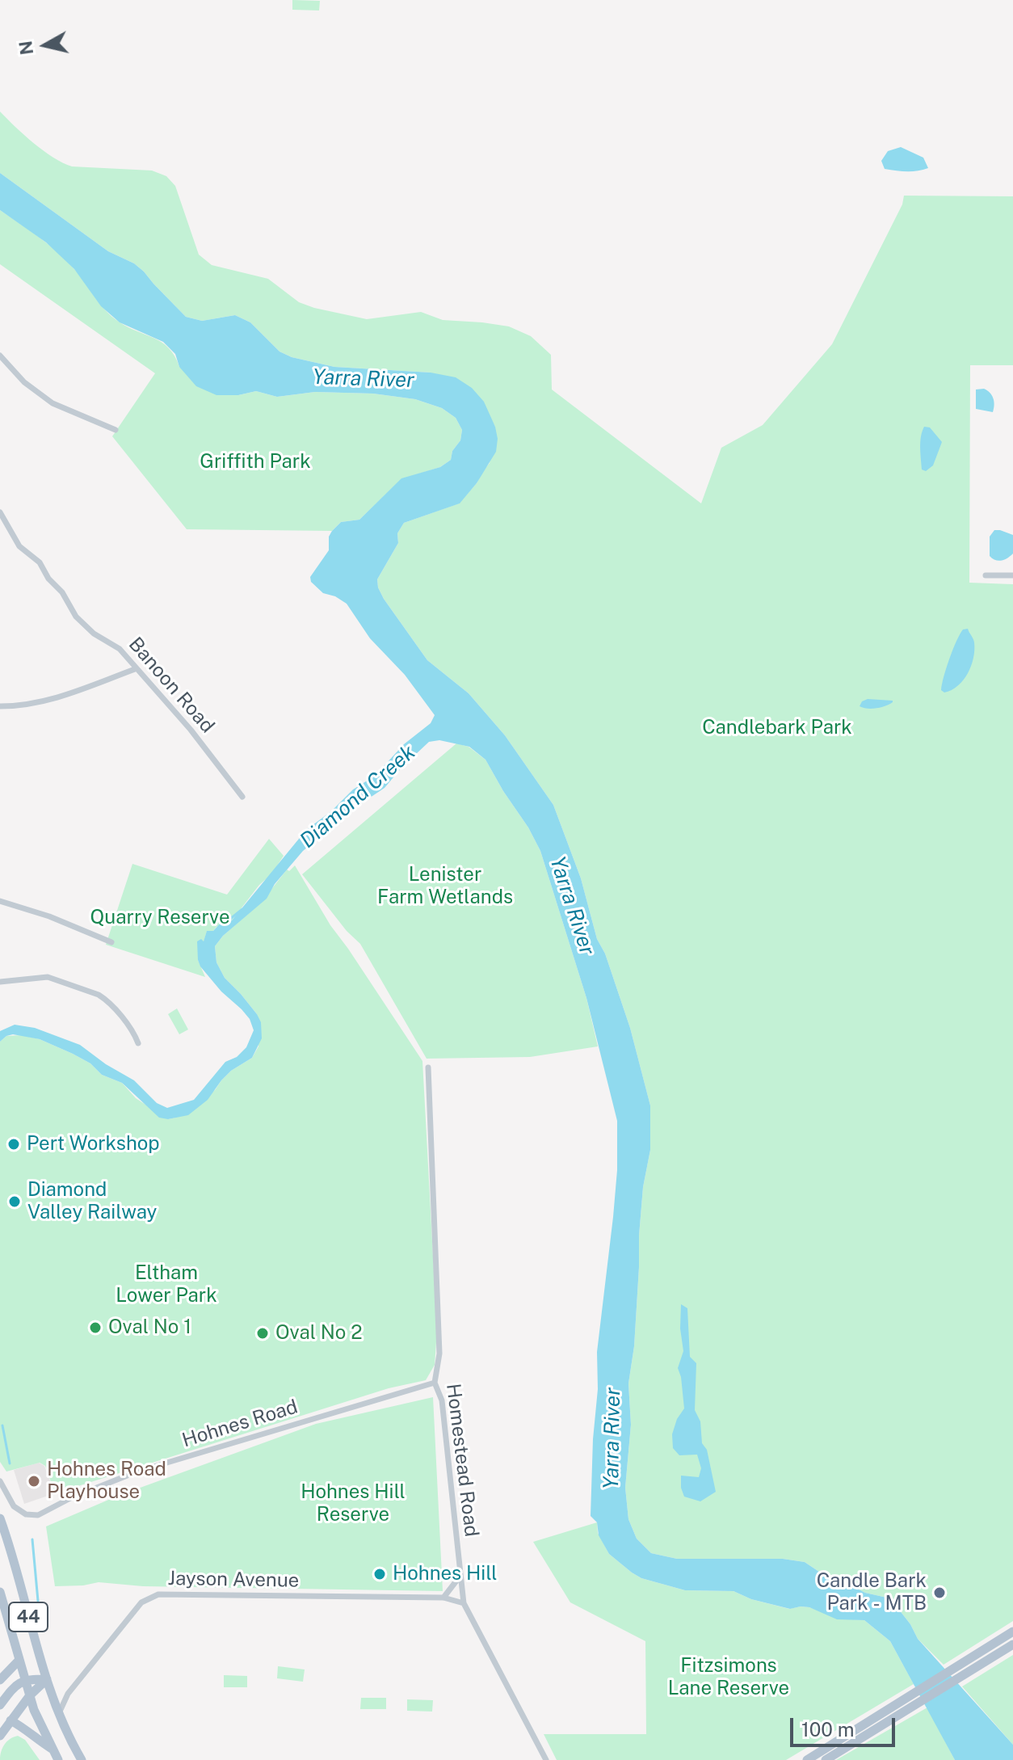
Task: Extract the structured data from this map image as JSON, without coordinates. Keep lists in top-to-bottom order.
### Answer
{
  "streets": {
    "main road": ["44"],
    "street": [
      "Banoon Road",
      "Hohnes Road",
      "Homestead Road",
      "Jayson Avenue"
    ]
  },
  "crossings": [
    ["Hohnes Road", "Homestead Road"],
    ["Homestead Road", "Jayson Avenue"]
  ],
  "water": ["Yarra River", "Diamond Creek"],
  "parks": [
    "Griffith Park",
    "Candlebark Park",
    "Lenister Farm Wetlands",
    "Quarry Reserve",
    "Eltham Lower Park",
    "Hohnes Hill Reserve",
    "Fitzsimons Lane Reserve"
  ],
  "places": [
    "Pert Workshop",
    "Diamond Valley Railway",
    "Oval No 1",
    "Oval No 2",
    "Hohnes Road Playhouse",
    "Hohnes Hill",
    "Candle Bark Park - MTB"
  ],
  "scale_bar": "100 m",
  "north": "left"
}
